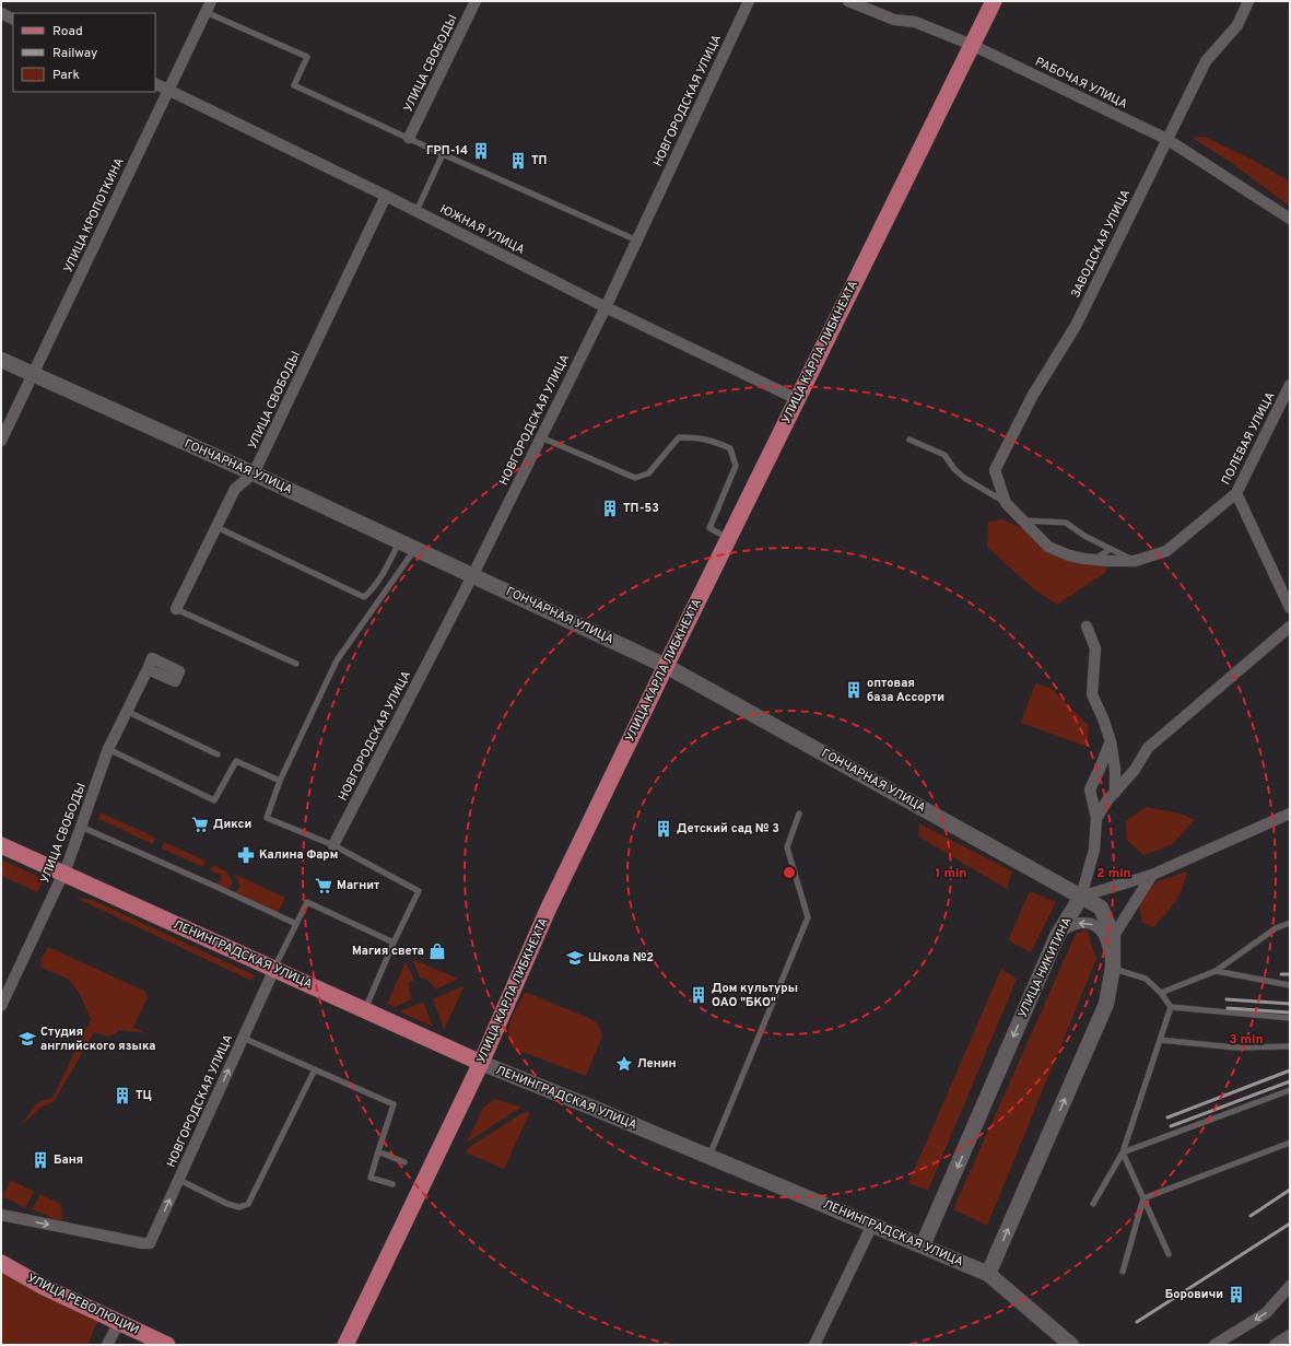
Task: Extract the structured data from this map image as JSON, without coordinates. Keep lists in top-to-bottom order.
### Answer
{
  "streets": {
    "main road": ["УЛИЦА КАРЛА ЛИБКНЕХТА", "ЛЕНИНГРАДСКАЯ УЛИЦА", "УЛИЦА РЕВОЛЮЦИИ"],
    "street": [
      "УЛИЦА СВОБОДЫ",
      "РАБОЧАЯ УЛИЦА",
      "НОВГОРОДСКАЯ УЛИЦА",
      "УЛИЦА КРОПОТКИНА",
      "ЮЖНАЯ УЛИЦА",
      "ЗАВОДСКАЯ УЛИЦА",
      "ПОЛЕВАЯ УЛИЦА",
      "ГОНЧАРНАЯ УЛИЦА",
      "УЛИЦА НИКИТИНА"
    ]
  },
  "crossings": [
    ["УЛИЦА СВОБОДЫ", "ЮЖНАЯ УЛИЦА"],
    ["УЛИЦА СВОБОДЫ", "ГОНЧАРНАЯ УЛИЦА"],
    ["УЛИЦА СВОБОДЫ", "ЛЕНИНГРАДСКАЯ УЛИЦА"],
    ["РАБОЧАЯ УЛИЦА", "ЗАВОДСКАЯ УЛИЦА"],
    ["РАБОЧАЯ УЛИЦА", "УЛИЦА КАРЛА ЛИБКНЕХТА"],
    ["НОВГОРОДСКАЯ УЛИЦА", "ЮЖНАЯ УЛИЦА"],
    ["НОВГОРОДСКАЯ УЛИЦА", "ГОНЧАРНАЯ УЛИЦА"],
    ["НОВГОРОДСКАЯ УЛИЦА", "ЛЕНИНГРАДСКАЯ УЛИЦА"],
    ["УЛИЦА КРОПОТКИНА", "ЮЖНАЯ УЛИЦА"],
    ["УЛИЦА КРОПОТКИНА", "ГОНЧАРНАЯ УЛИЦА"],
    ["ЮЖНАЯ УЛИЦА", "УЛИЦА КАРЛА ЛИБКНЕХТА"],
    ["УЛИЦА КАРЛА ЛИБКНЕХТА", "ГОНЧАРНАЯ УЛИЦА"],
    ["УЛИЦА КАРЛА ЛИБКНЕХТА", "ЛЕНИНГРАДСКАЯ УЛИЦА"],
    ["ГОНЧАРНАЯ УЛИЦА", "УЛИЦА НИКИТИНА"],
    ["ЛЕНИНГРАДСКАЯ УЛИЦА", "УЛИЦА НИКИТИНА"]
  ],
  "places": {
    "building": [
      "ГРП-14",
      "ТП",
      "ТП-53",
      "оптовая база Ассорти",
      "Детский сад № 3",
      "Дом культуры ОАО \"БКО\"",
      "ТЦ",
      "Баня",
      "Боровичи"
    ],
    "supermarket": ["Дикси", "Магнит"],
    "pharmacy": ["Калина Фарм"],
    "shop": ["Магия света"],
    "school or university": ["Школа №2", "Студия английского языка"],
    "place": ["Ленин"]
  },
  "legend": ["Road", "Railway", "Park"],
  "rings": ["1 min", "2 min", "3 min"]
}
